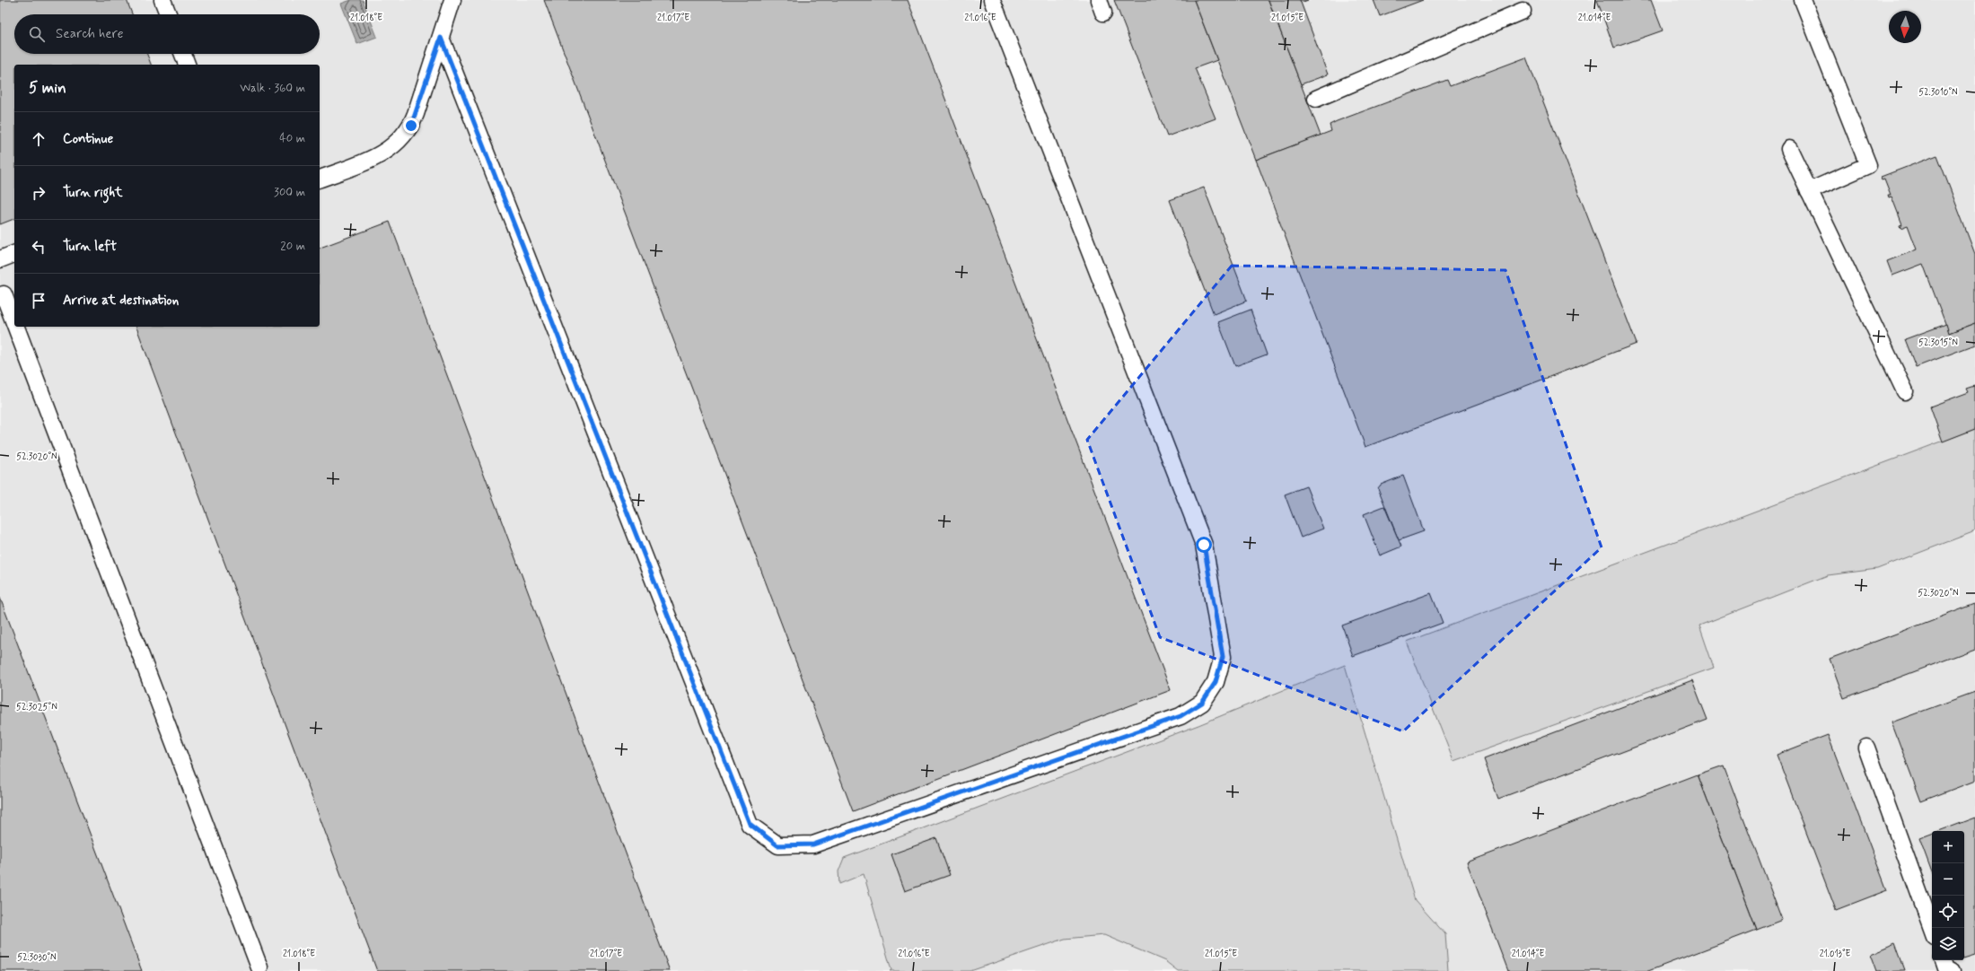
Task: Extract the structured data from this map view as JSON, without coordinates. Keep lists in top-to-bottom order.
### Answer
{
  "north": "bottom",
  "page": {
    "search": "Search here",
    "heading": ["5 min", "Walk · 360 m"],
    "list": [
      ["Continue", "40 m"],
      ["Turn right", "300 m"],
      ["Turn left", "20 m"],
      "Arrive at destination"
    ],
    "map_buttons": ["+", "−"]
  },
  "coordinates": [
    "21.018°E",
    "21.017°E",
    "21.016°E",
    "21.015°E",
    "21.014°E",
    "52.3010°N",
    "52.3015°N",
    "52.3020°N",
    "52.3025°N",
    "21.013°E",
    "52.3030°N"
  ]
}
